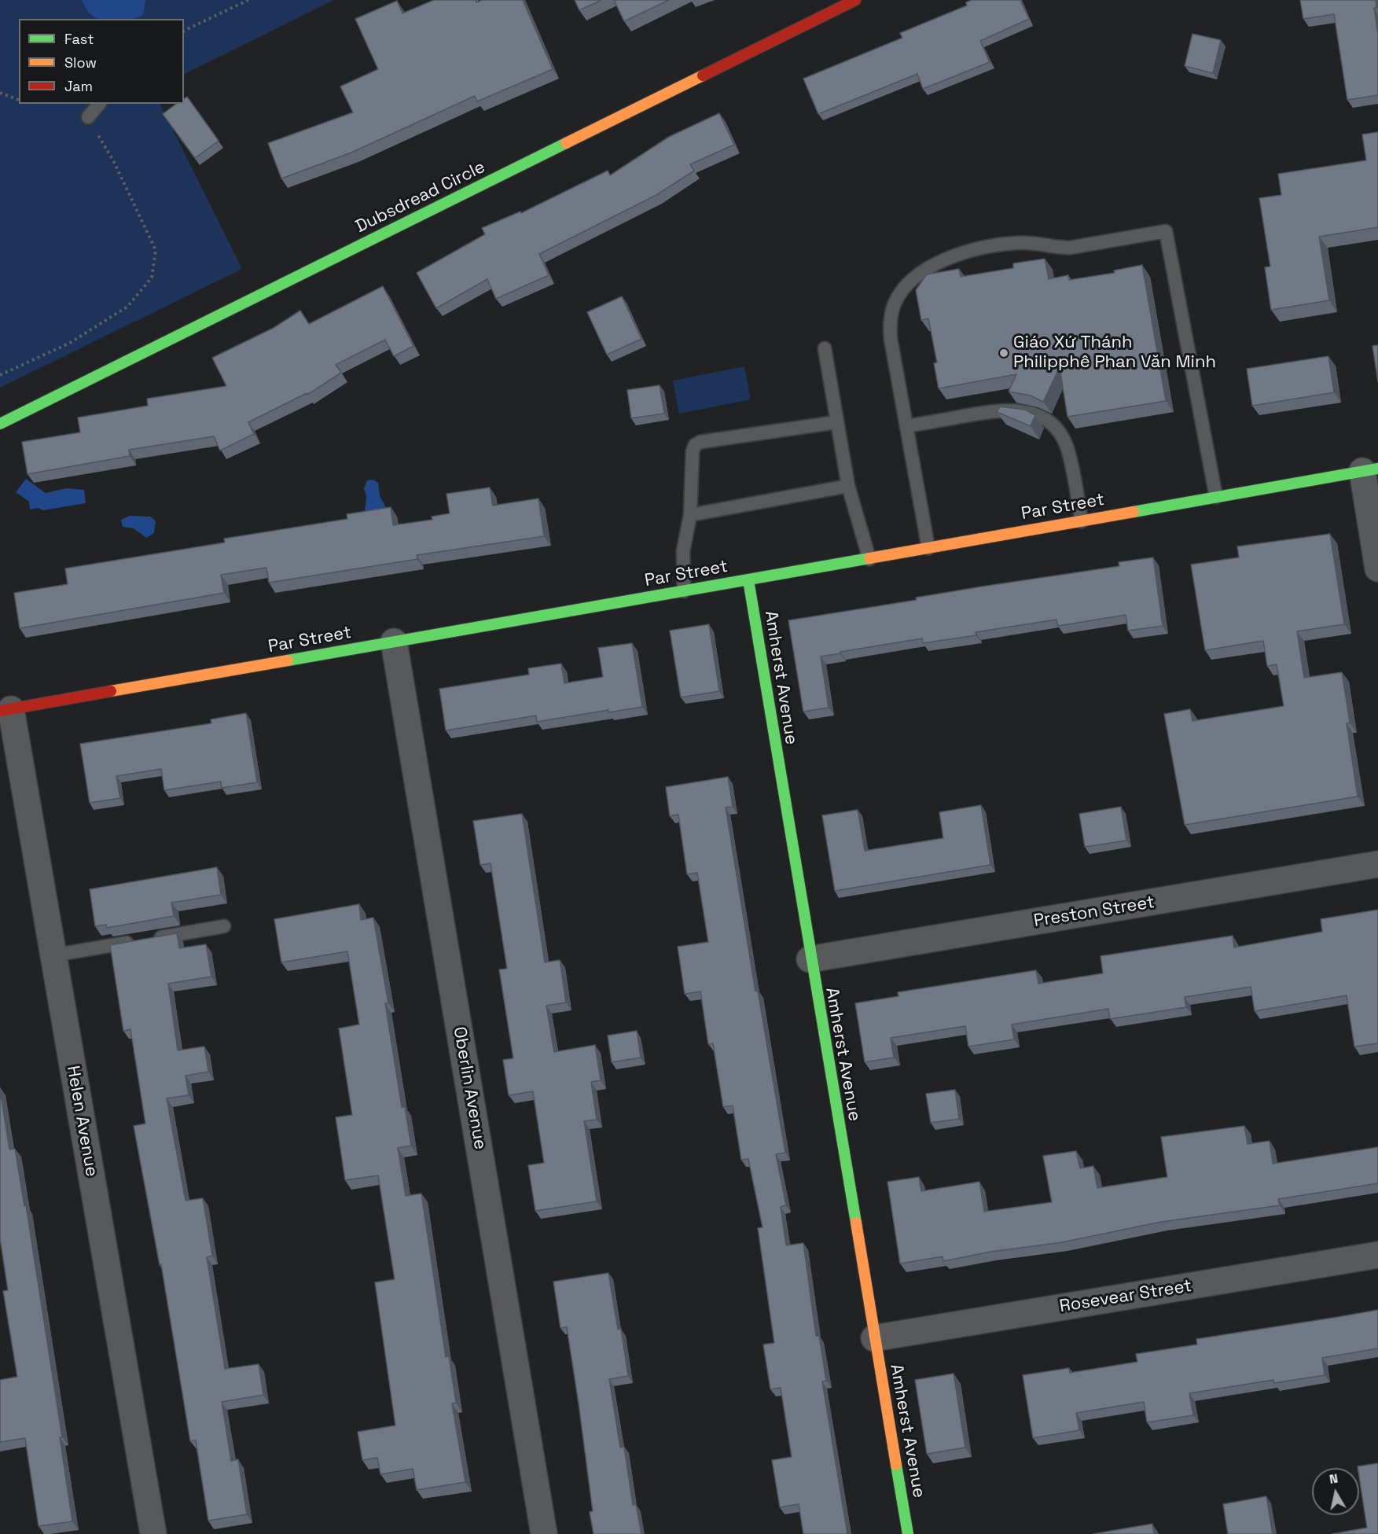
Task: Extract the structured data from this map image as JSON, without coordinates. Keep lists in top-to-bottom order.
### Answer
{
  "streets": {
    "street": [
      "Dubsdread Circle",
      "Par Street",
      "Amherst Avenue",
      "Preston Street",
      "Oberlin Avenue",
      "Helen Avenue",
      "Rosevear Street"
    ]
  },
  "crossings": [
    ["Par Street", "Amherst Avenue"],
    ["Par Street", "Oberlin Avenue"],
    ["Par Street", "Helen Avenue"],
    ["Amherst Avenue", "Preston Street"],
    ["Amherst Avenue", "Rosevear Street"]
  ],
  "places": ["Giáo Xứ Thánh Philipphê Phan Văn Minh"],
  "legend": ["Fast", "Slow", "Jam"],
  "north": "top"
}
